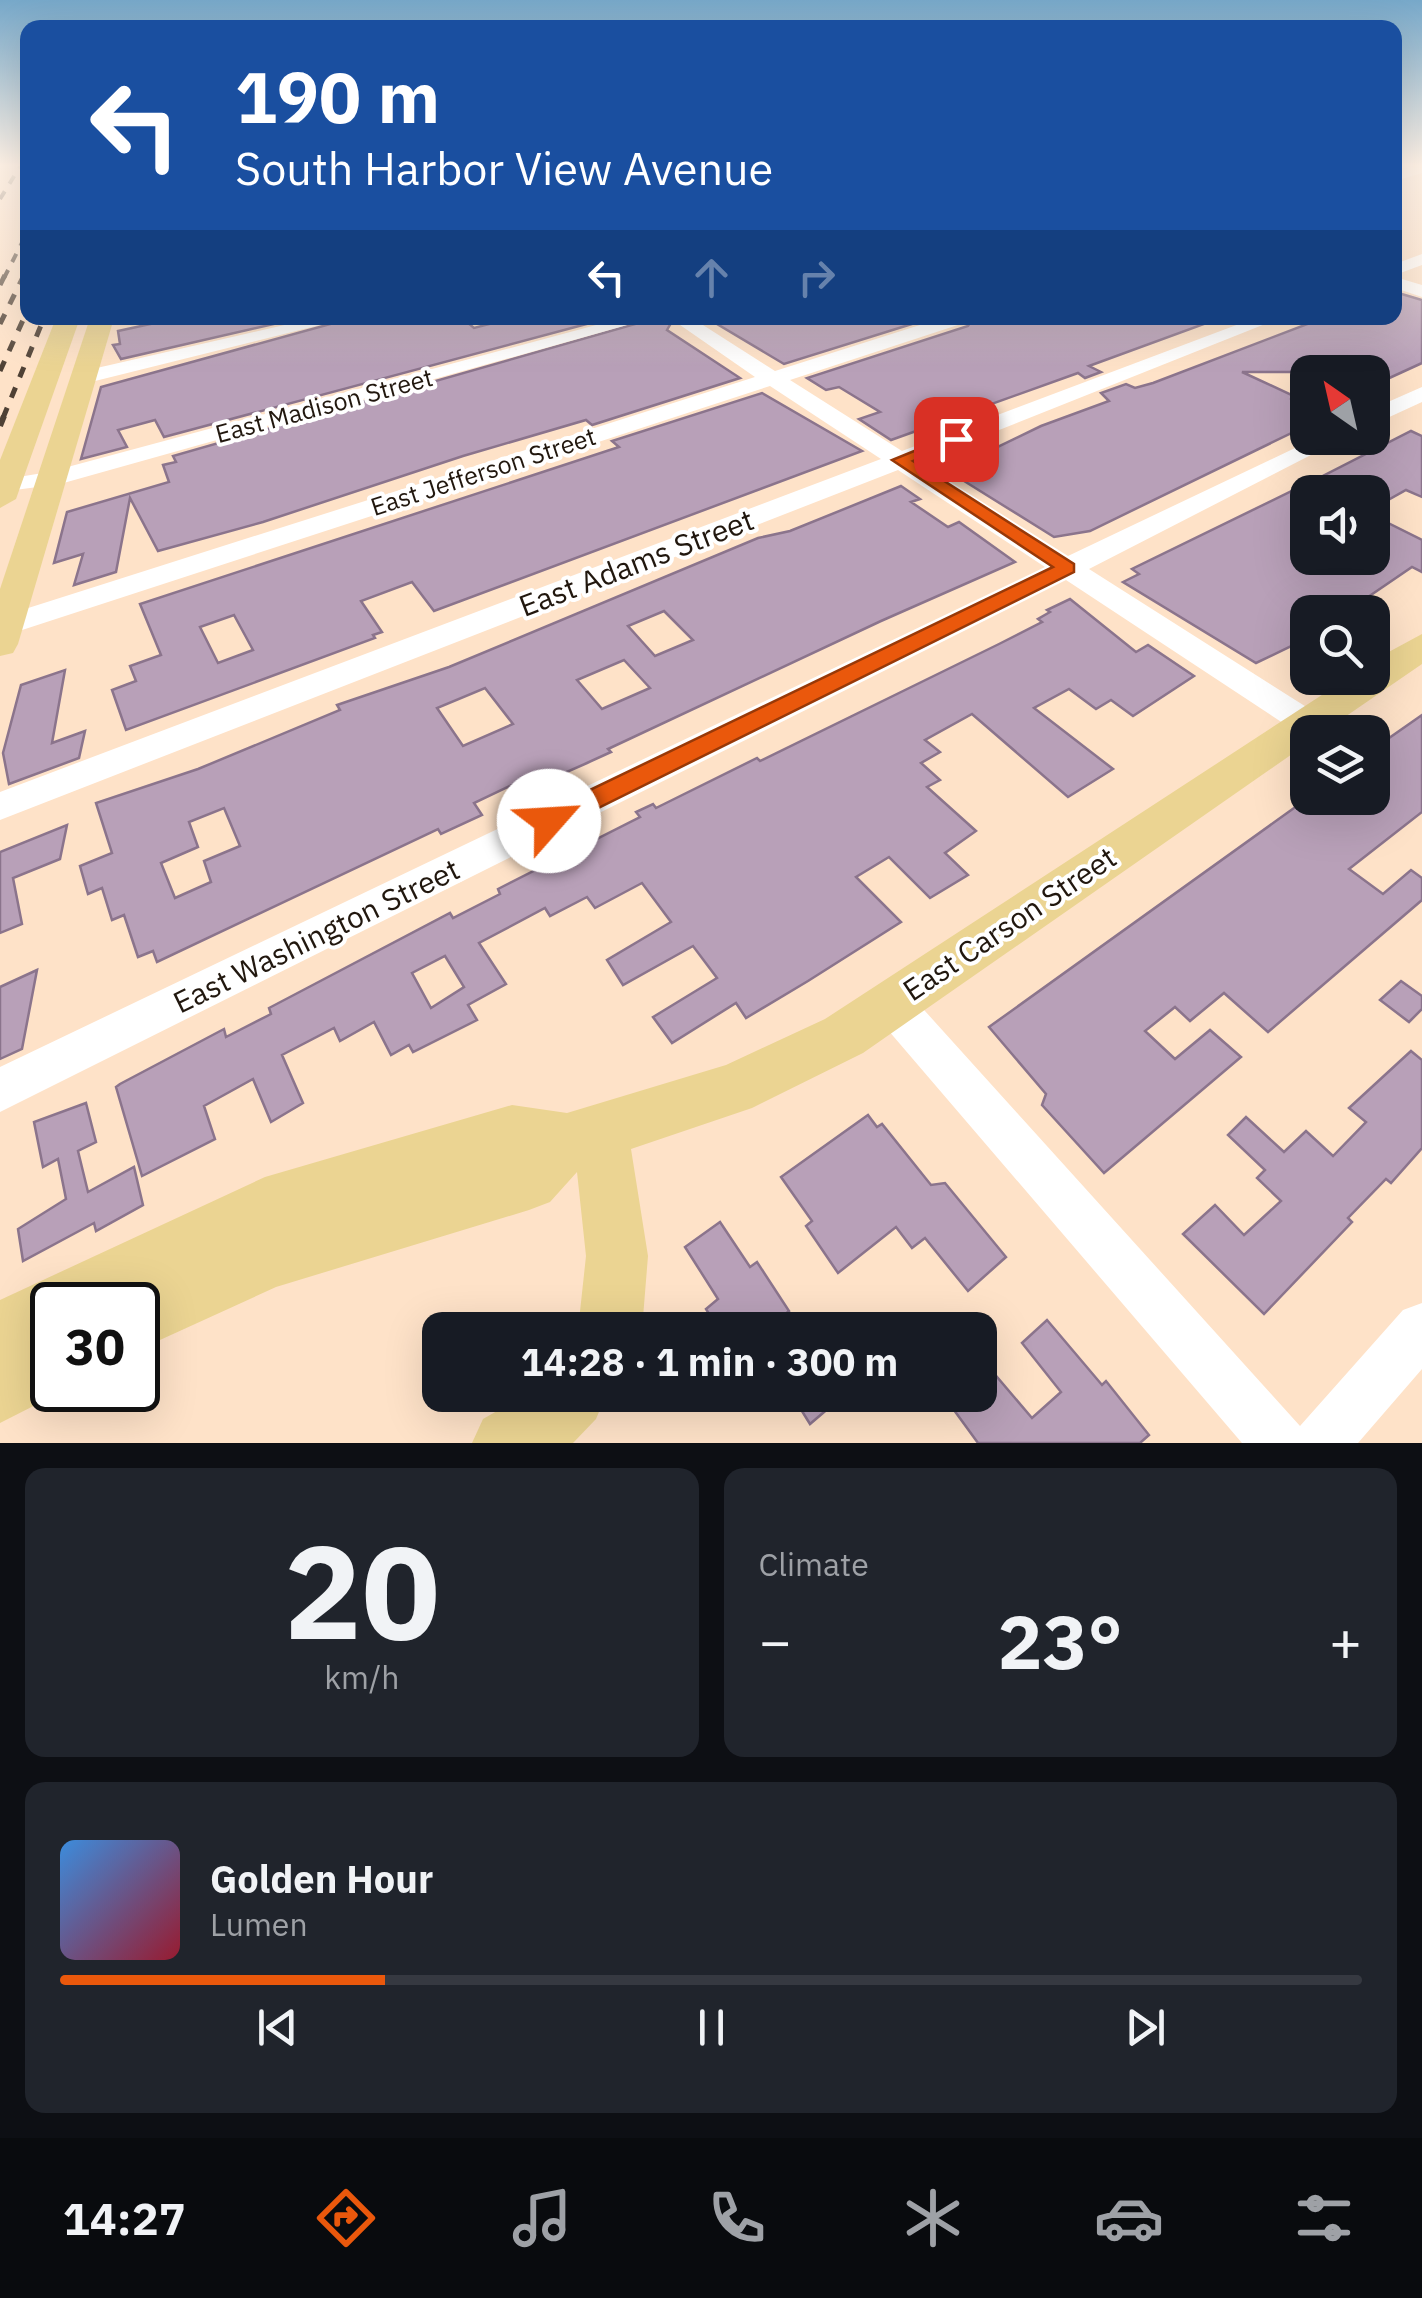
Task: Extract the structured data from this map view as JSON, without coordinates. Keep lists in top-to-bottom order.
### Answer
{
  "streets": {
    "main road": ["East Carson Street"],
    "street": [
      "East Madison Street",
      "East Jefferson Street",
      "East Adams Street",
      "East Washington Street"
    ]
  },
  "north": "top left",
  "page": {
    "turn": ["190 m", "South Harbor View Avenue"],
    "limit": "30",
    "trip": "14:28 · 1 min · 300 m",
    "tile": [
      ["20", "km/h"],
      "Climate"
    ],
    "heat": ["−", "23°", "+"],
    "song": ["Golden Hour", "Lumen"],
    "tabs": "14:27"
  }
}
